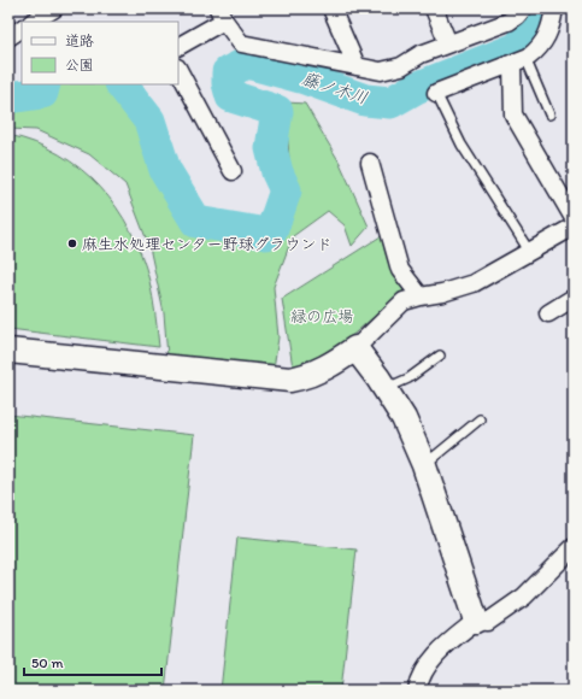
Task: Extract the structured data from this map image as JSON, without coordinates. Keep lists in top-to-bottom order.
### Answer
{
  "water": ["藤ノ木川"],
  "parks": ["緑の広場"],
  "places": ["麻生水処理センター野球グラウンド"],
  "legend": ["道路", "公園"],
  "scale_bar": "50 m"
}
